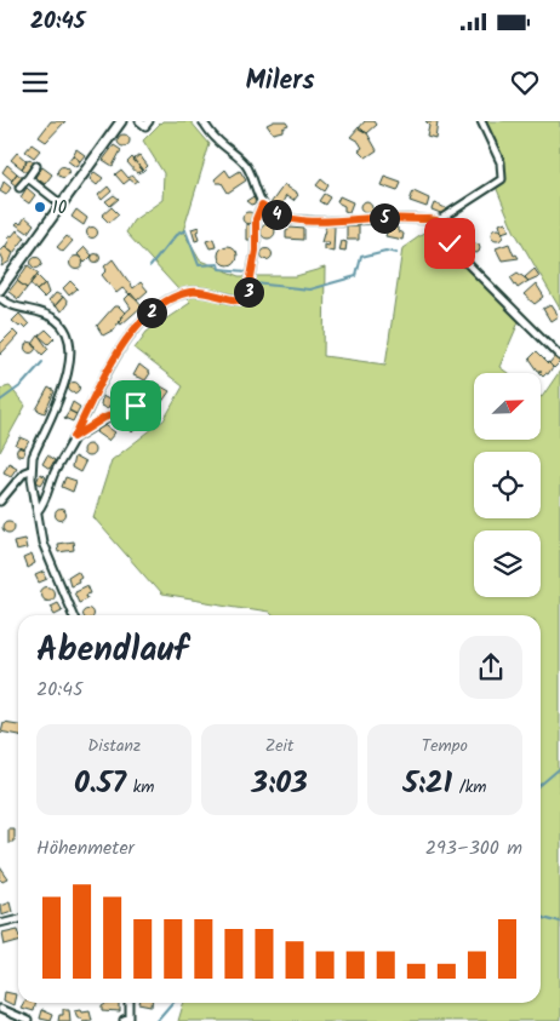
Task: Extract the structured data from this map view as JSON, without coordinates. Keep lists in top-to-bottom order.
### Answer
{
  "places": ["10"],
  "north": "top right",
  "page": {
    "status": "20:45",
    "header": "Milers",
    "pins": [
      "4",
      "5",
      "3",
      "2"
    ],
    "heading": ["Abendlauf", "20:45"],
    "stats": [
      ["Distanz", "0.57 km"],
      ["Zeit", "3:03"],
      ["Tempo", "5:21 /km"]
    ],
    "chart": ["Höhenmeter", "293–300 m"]
  }
}
